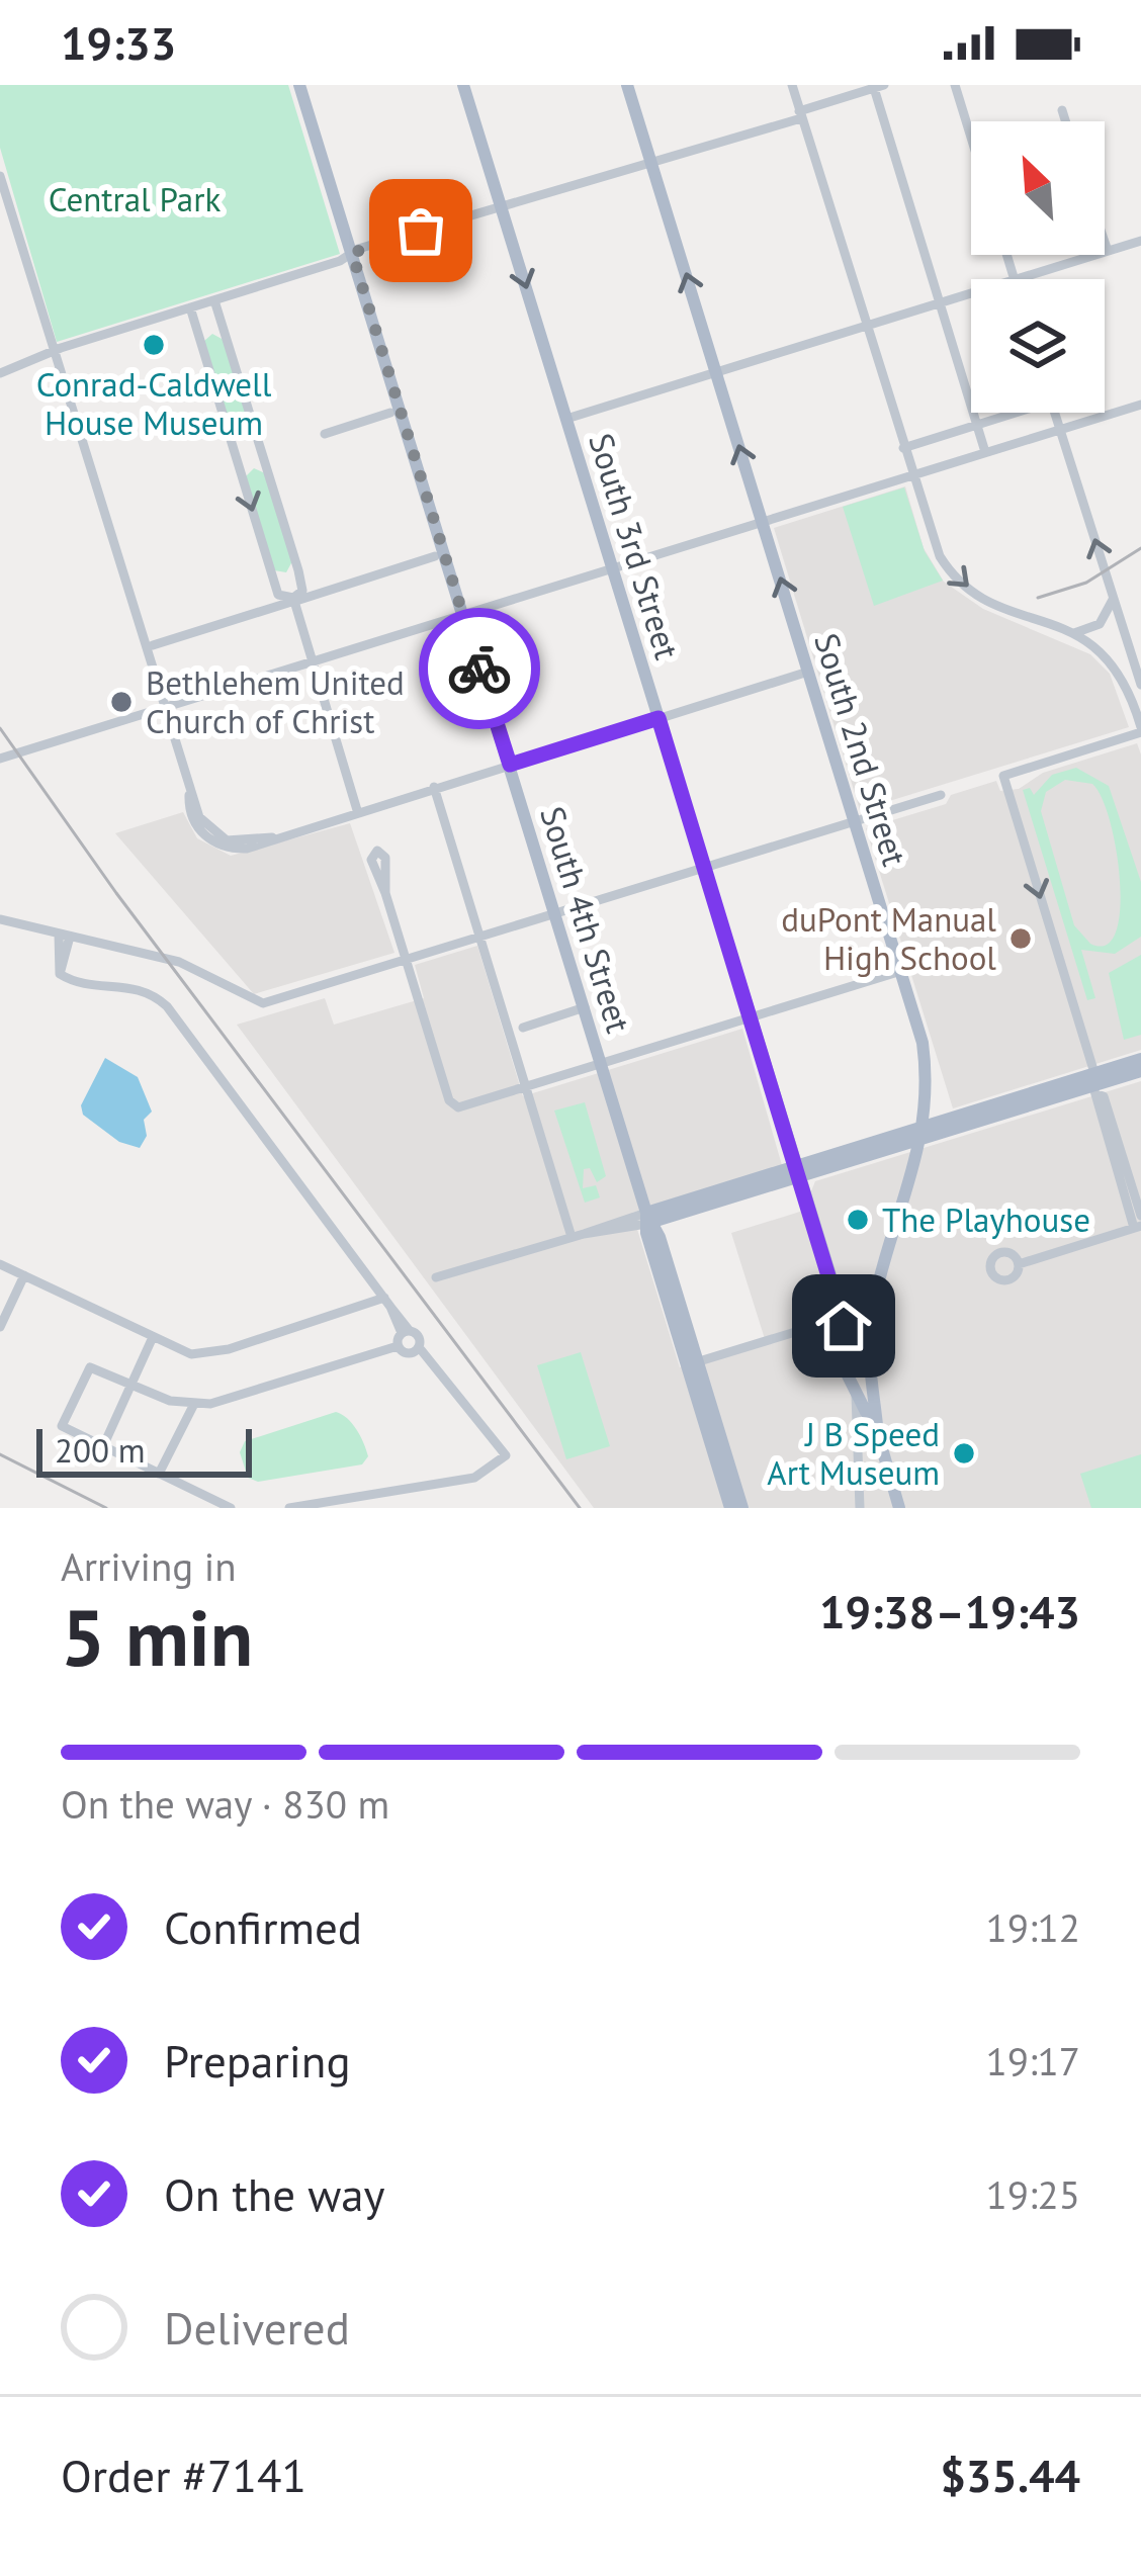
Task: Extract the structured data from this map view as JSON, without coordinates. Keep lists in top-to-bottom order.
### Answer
{
  "streets": {
    "main road": ["South 3rd Street", "South 2nd Street", "South 4th Street"]
  },
  "crossings": [
    ["South 3rd Street", "South 2nd Street"]
  ],
  "one_way": ["South 2nd Street"],
  "parks": ["Central Park"],
  "places": [
    "Conrad-Caldwell House Museum",
    "Bethlehem United Church of Christ",
    "duPont Manual High School",
    "The Playhouse",
    "J B Speed Art Museum"
  ],
  "scale_bar": "200 m",
  "north": "top left",
  "page": {
    "status": "19:33",
    "scale": "200 m",
    "heading": ["5 min", "Arriving in", "19:38–19:43"],
    "panel": ["Order #7141", "$35.44"],
    "bar": "On the way · 830 m",
    "list": [
      ["Confirmed", "19:12"],
      ["Preparing", "19:17"],
      ["On the way", "19:25"],
      "Delivered"
    ]
  }
}
